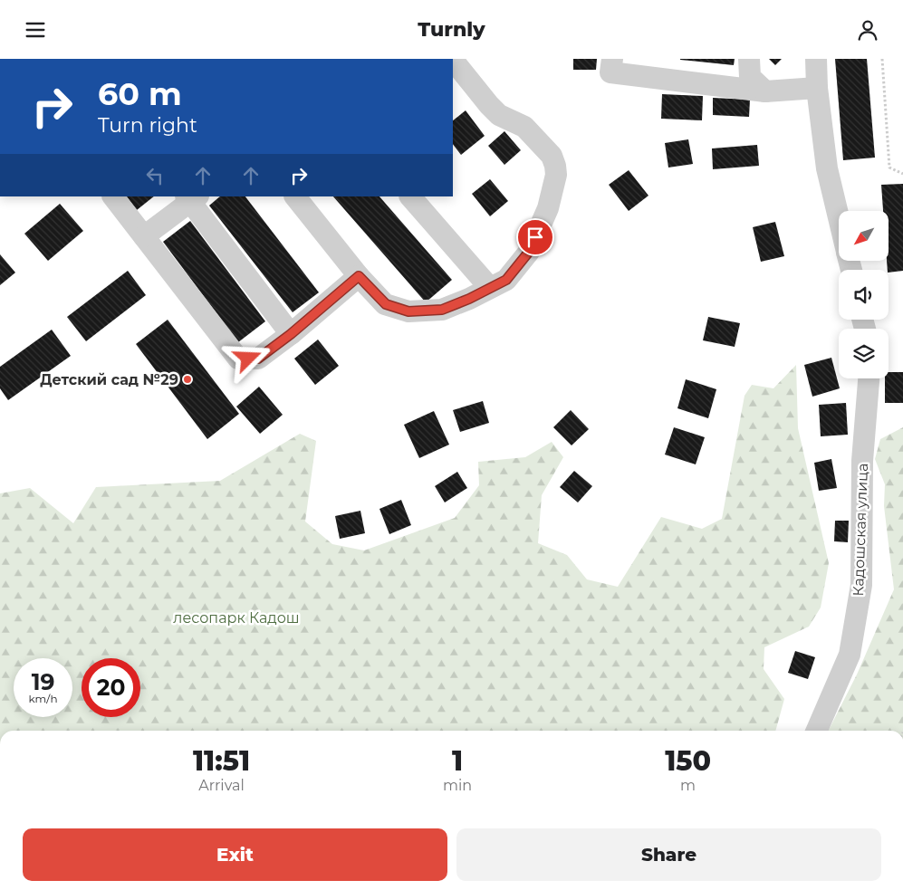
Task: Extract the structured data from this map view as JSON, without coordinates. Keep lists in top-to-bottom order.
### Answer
{
  "streets": {
    "street": ["Кадошская улица"]
  },
  "parks": ["лесопарк Кадош"],
  "places": ["Детский сад №29"],
  "north": "bottom left",
  "page": {
    "header": "Turnly",
    "turn": ["60 m", "Turn right"],
    "speed": "19 km/h",
    "limit": "20",
    "eta": [
      "11:51",
      "Arrival",
      "1",
      "min",
      "150",
      "m"
    ],
    "buttons": ["Exit", "Share"]
  }
}
